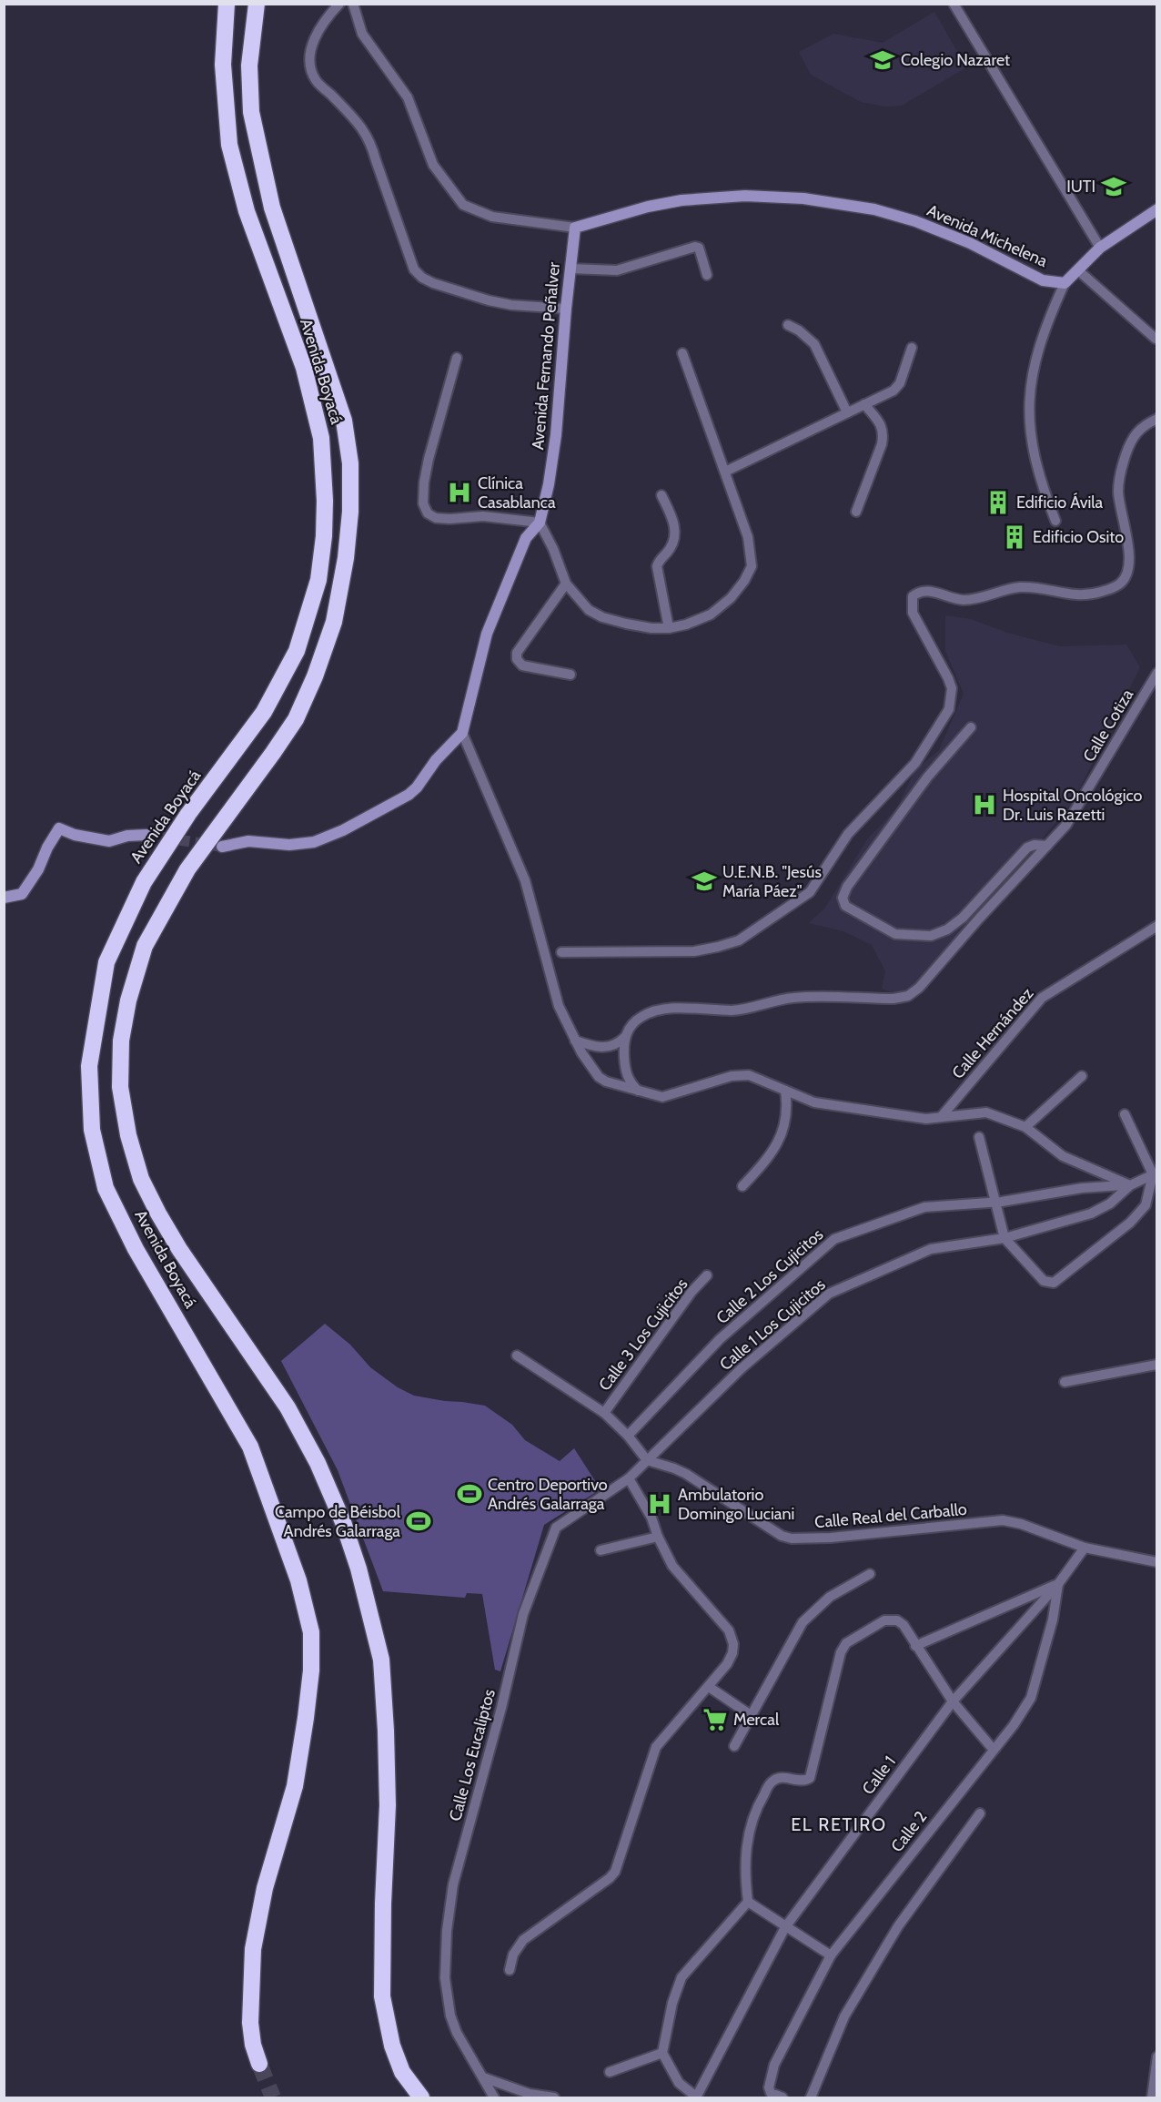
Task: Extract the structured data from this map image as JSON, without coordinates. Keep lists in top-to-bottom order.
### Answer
{
  "streets": {
    "highway": ["Avenida Boyacá"],
    "main road": ["Avenida Michelena", "Avenida Fernando Peñalver"],
    "street": [
      "Calle Cotiza",
      "Calle Hernández",
      "Calle 2 Los Cujicitos",
      "Calle 1 Los Cujicitos",
      "Calle 3 Los Cujicitos",
      "Calle Real del Carballo",
      "Calle Los Eucaliptos",
      "Calle 1",
      "Calle 2"
    ]
  },
  "crossings": [
    ["Avenida Michelena", "Avenida Fernando Peñalver"],
    ["Calle 2 Los Cujicitos", "Calle 1 Los Cujicitos"],
    ["Calle 1 Los Cujicitos", "Calle Real del Carballo"],
    ["Calle 1 Los Cujicitos", "Calle Los Eucaliptos"],
    ["Calle Real del Carballo", "Calle Los Eucaliptos"],
    ["Calle Real del Carballo", "Calle 1"],
    ["Calle 1", "Calle 2"]
  ],
  "districts": ["EL RETIRO"],
  "places": {
    "school or university": ["Colegio Nazaret", "IUTI", "U.E.N.B. \"Jesús María Páez\""],
    "hospital": ["Clínica Casablanca", "Hospital Oncológico Dr. Luis Razetti", "Ambulatorio Domingo Luciani"],
    "building": ["Edificio Ávila", "Edificio Osito"],
    "sports": ["Centro Deportivo Andrés Galarraga", "Campo de Béisbol Andrés Galarraga"],
    "supermarket": ["Mercal"]
  }
}
